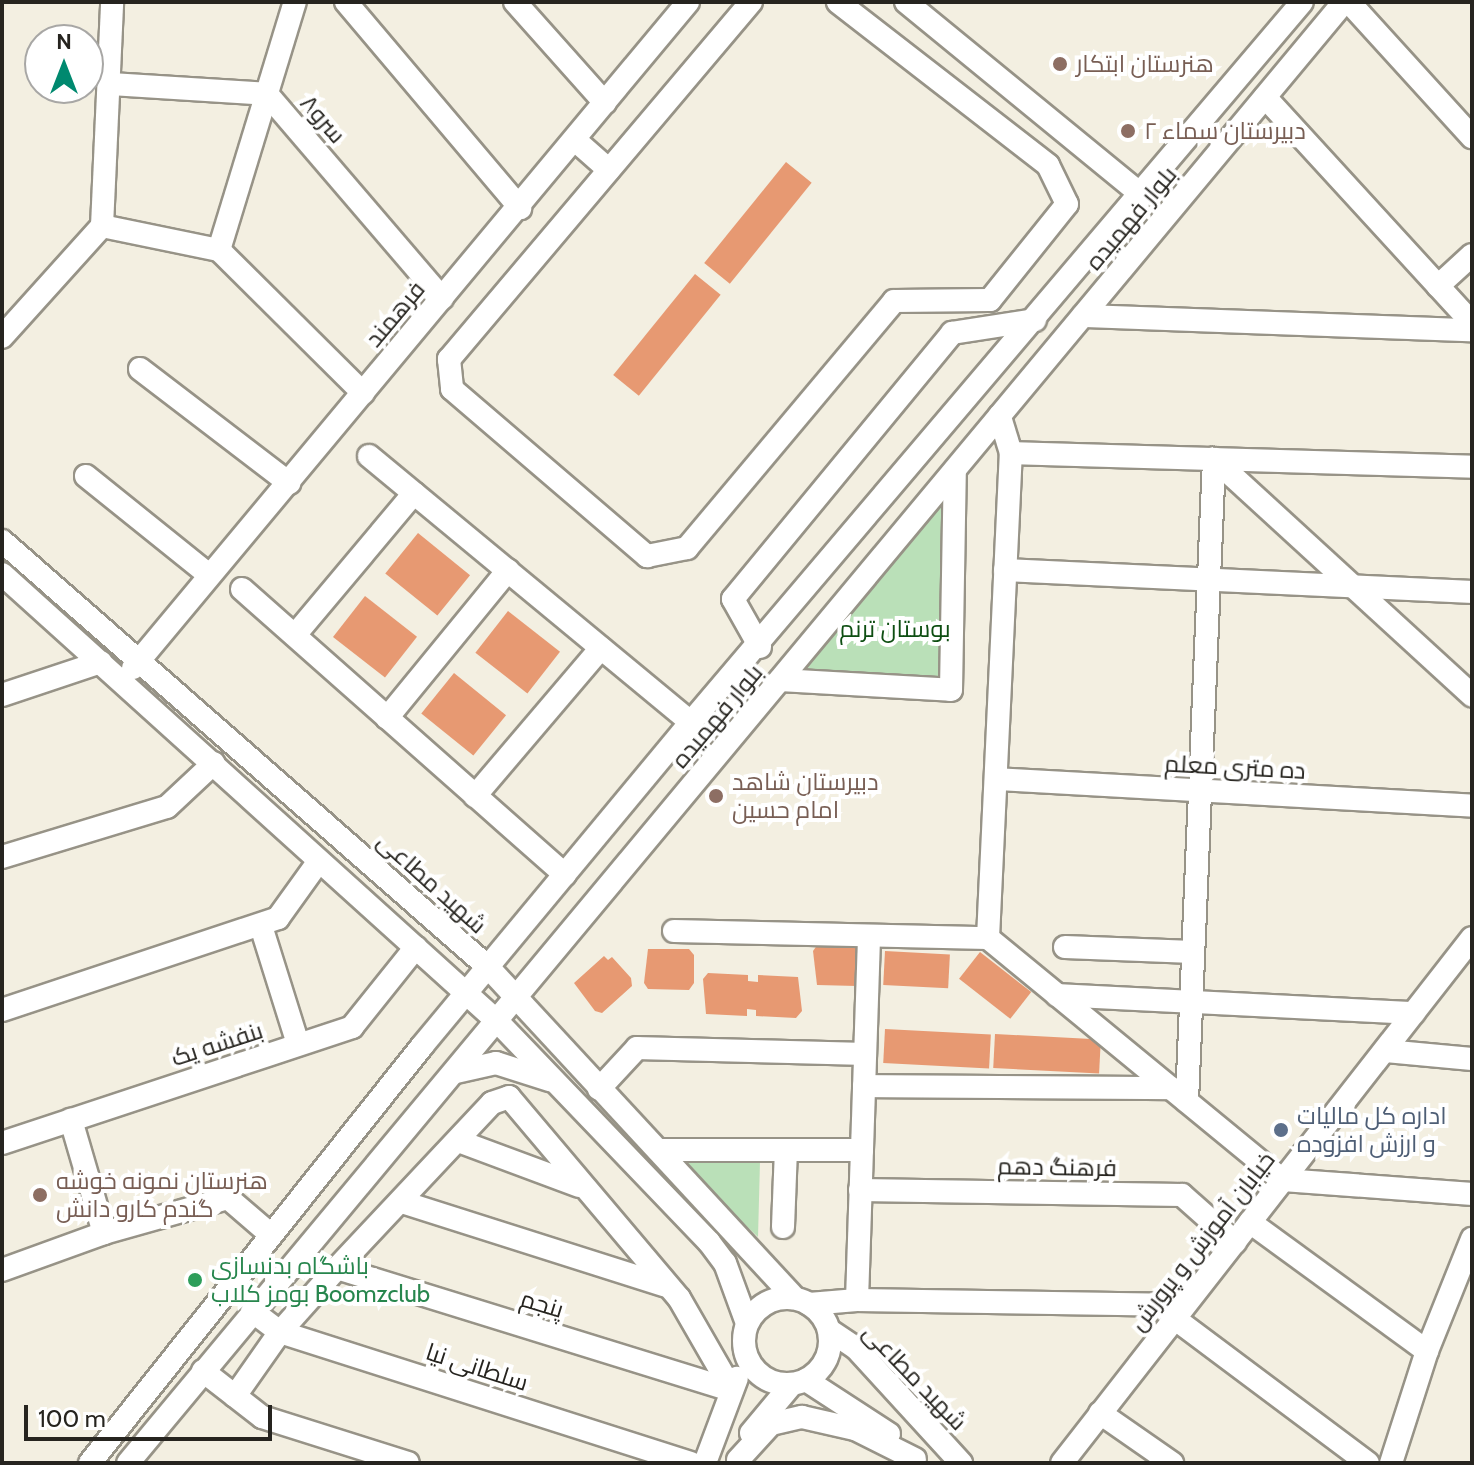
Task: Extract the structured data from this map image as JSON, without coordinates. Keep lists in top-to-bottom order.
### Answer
{
  "streets": {
    "street": [
      "سرو۸",
      "بلوار فهمیده",
      "فرهمند",
      "ده متری معلم",
      "شهید مطاعی",
      "بنفشه یک",
      "فرهنگ دهم",
      "خیابان آموزش و پرورش",
      "پنجم",
      "سلطانی نیا"
    ]
  },
  "crossings": [
    ["سرو۸", "فرهمند"],
    ["بلوار فهمیده", "شهید مطاعی"],
    ["بلوار فهمیده", "سلطانی نیا"],
    ["فرهمند", "شهید مطاعی"],
    ["فرهنگ دهم", "خیابان آموزش و پرورش"]
  ],
  "parks": ["بوستان ترنم"],
  "places": [
    "هنرستان ابتکار",
    "دبیرستان سماء ٢",
    "دبیرستان شاهد امام حسین",
    "اداره کل مالیات و ارزش افزوده",
    "هنرستان نمونه خوشه گندم کارو دانش",
    "باشگاه بدنسازی بومز کلاب Boomzclub"
  ],
  "scale_bar": "100 m",
  "north": "top"
}
